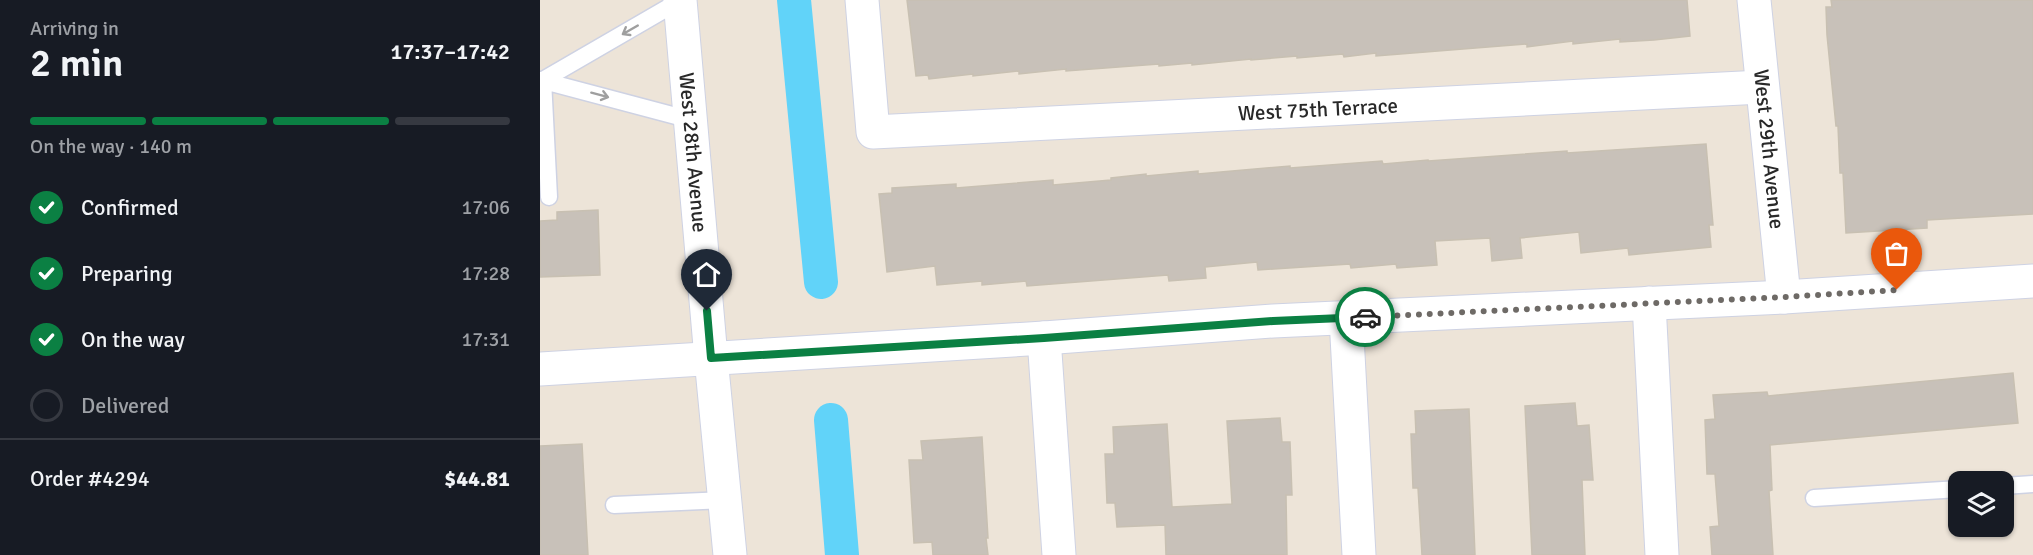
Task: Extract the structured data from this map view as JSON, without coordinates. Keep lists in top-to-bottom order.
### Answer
{
  "streets": {
    "street": ["West 75th Terrace", "West 29th Avenue", "West 28th Avenue"]
  },
  "crossings": [
    ["West 75th Terrace", "West 29th Avenue"]
  ],
  "page": {
    "heading": ["2 min", "Arriving in", "17:37–17:42"],
    "panel": ["Order #4294", "$44.81"],
    "bar": "On the way · 140 m",
    "list": [
      ["Confirmed", "17:06"],
      ["Preparing", "17:28"],
      ["On the way", "17:31"],
      "Delivered"
    ]
  }
}
